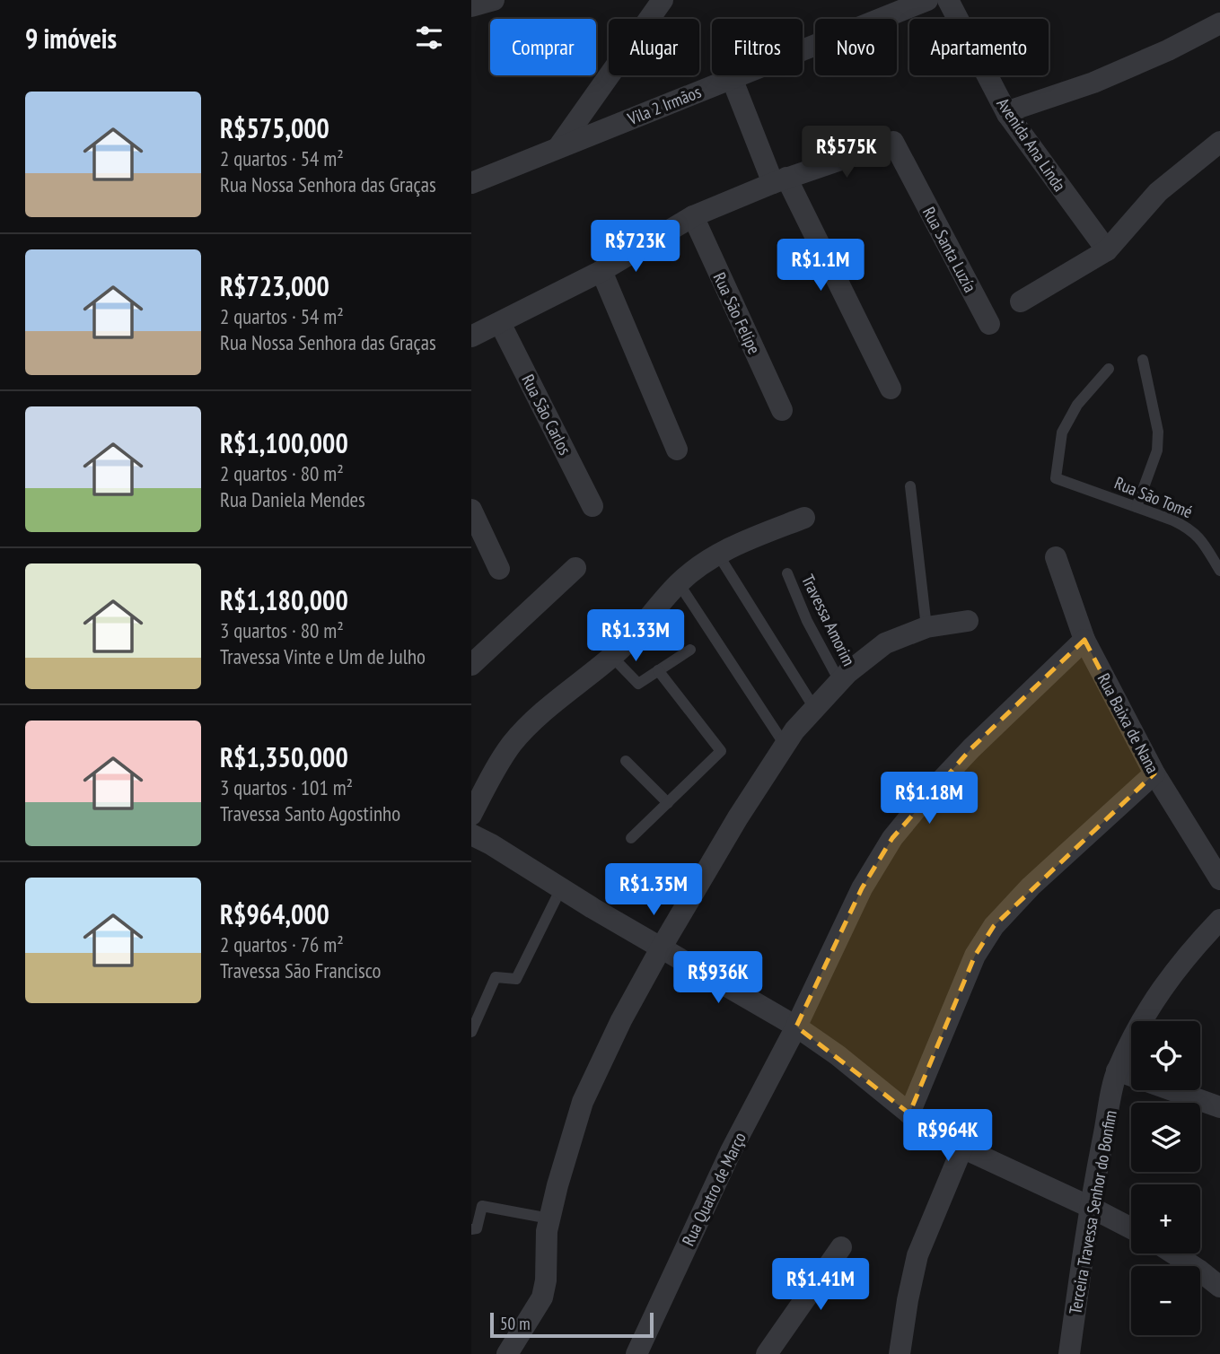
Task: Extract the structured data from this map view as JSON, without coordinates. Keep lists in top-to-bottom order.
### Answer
{
  "streets": {
    "street": [
      "Vila 2 Irmãos",
      "Avenida Ana Linda",
      "Rua Santa Luzía",
      "Rua São Felipe",
      "Rua São Carlos",
      "Rua Baixa de Nana",
      "Rua Quatro de Março",
      "Terceira Travessa Senhor do Bonfim"
    ],
    "lane": ["Rua São Tomé", "Travessa Amorim"]
  },
  "crossings": [
    ["Rua Baixa de Nana", "Rua Quatro de Março"]
  ],
  "scale_bar": "50 m",
  "page": {
    "heading": "9 imóveis",
    "chip": [
      "Comprar",
      "Alugar",
      "Filtros",
      "Novo",
      "Apartamento"
    ],
    "list": [
      {
        "name": "R$575,000",
        "note": "2 quartos · 54 m² · Rua Nossa Senhora das Graças"
      },
      {
        "name": "R$723,000",
        "note": "2 quartos · 54 m² · Rua Nossa Senhora das Graças"
      },
      {
        "name": "R$1,100,000",
        "note": "2 quartos · 80 m² · Rua Daniela Mendes"
      },
      {
        "name": "R$1,180,000",
        "note": "3 quartos · 80 m² · Travessa Vinte e Um de Julho"
      },
      {
        "name": "R$1,350,000",
        "note": "3 quartos · 101 m² · Travessa Santo Agostinho"
      },
      {
        "name": "R$964,000",
        "note": "2 quartos · 76 m² · Travessa São Francisco"
      }
    ],
    "price": [
      "R$575K",
      "R$723K",
      "R$1.1M",
      "R$1.33M",
      "R$1.18M",
      "R$1.35M",
      "R$936K",
      "R$964K",
      "R$1.41M"
    ],
    "map_buttons": ["+", "−"],
    "scale": "50 m"
  }
}
